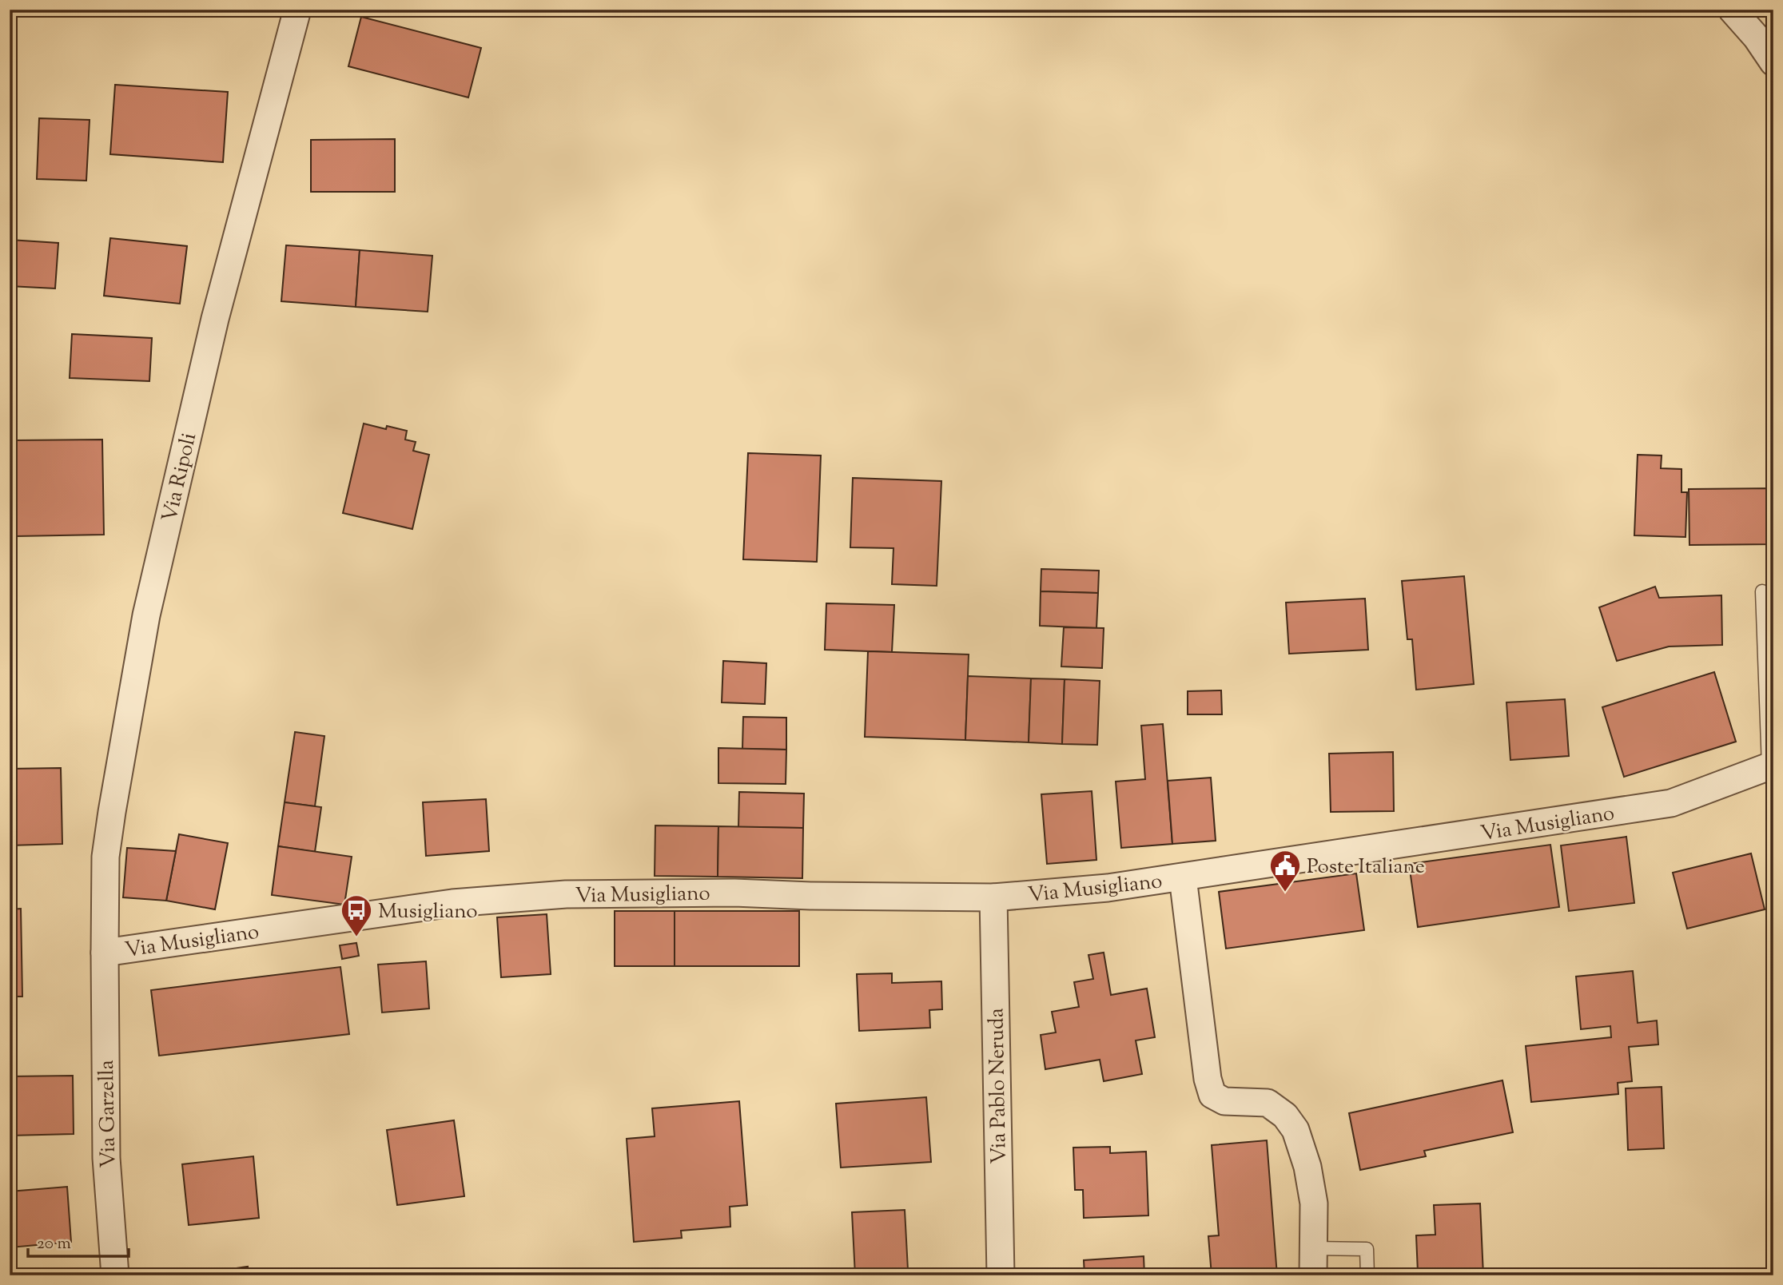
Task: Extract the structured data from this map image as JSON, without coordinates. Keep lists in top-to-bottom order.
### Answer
{
  "streets": {
    "street": [
      "Via Ripoli",
      "Via Musigliano",
      "Via Pablo Neruda",
      "Via Garzella"
    ]
  },
  "crossings": [
    ["Via Ripoli", "Via Musigliano"],
    ["Via Ripoli", "Via Garzella"],
    ["Via Musigliano", "Via Pablo Neruda"],
    ["Via Musigliano", "Via Garzella"]
  ],
  "places": {
    "public building": ["Poste Italiane"],
    "bus stop": ["Musigliano"]
  },
  "scale_bar": "20 m"
}
